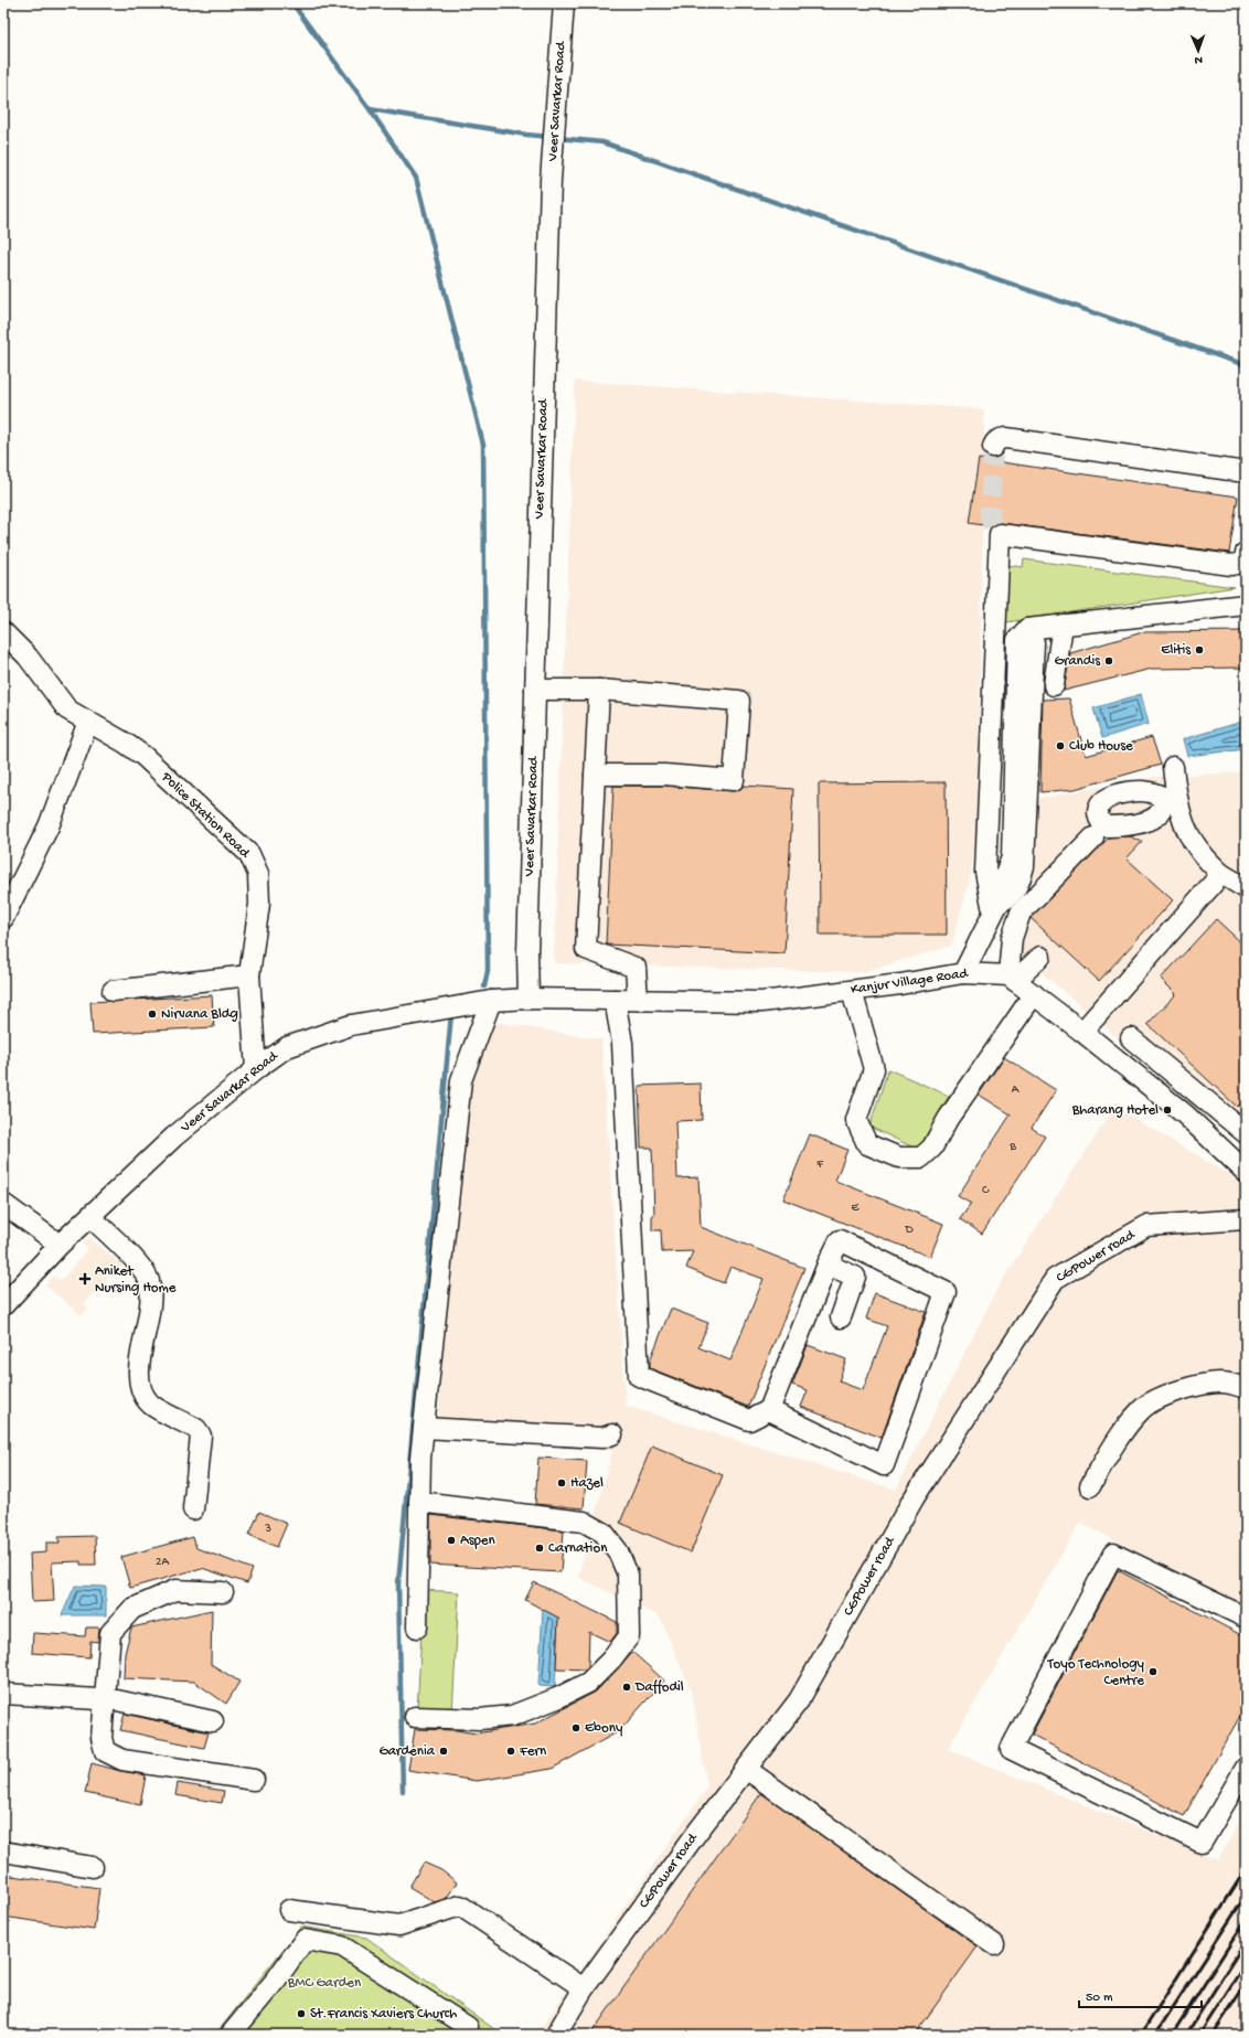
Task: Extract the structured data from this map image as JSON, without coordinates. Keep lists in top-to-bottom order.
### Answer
{
  "streets": {
    "street": [
      "Veer Savarkar Road",
      "Police Station Road",
      "Kanjur Village Road",
      "CGPower road"
    ]
  },
  "crossings": [
    ["Veer Savarkar Road", "Police Station Road"],
    ["Veer Savarkar Road", "Kanjur Village Road"]
  ],
  "parks": ["BMC Garden"],
  "places": {
    "other": [
      "Elitis",
      "Grandis",
      "Club House",
      "Nirvana Bldg",
      "Bharang Hotel",
      "Hazel",
      "Aspen",
      "Carnation",
      "Toyo Technology Centre",
      "Daffodil",
      "Ebony",
      "Gardenia",
      "Fern",
      "St.Francis Xaviers Church"
    ],
    "health": ["Aniket Nursing Home"]
  },
  "house_numbers": [
    "A",
    "B",
    "F",
    "C",
    "E",
    "D",
    "3",
    "2A"
  ],
  "scale_bar": "50 m",
  "north": "bottom"
}
